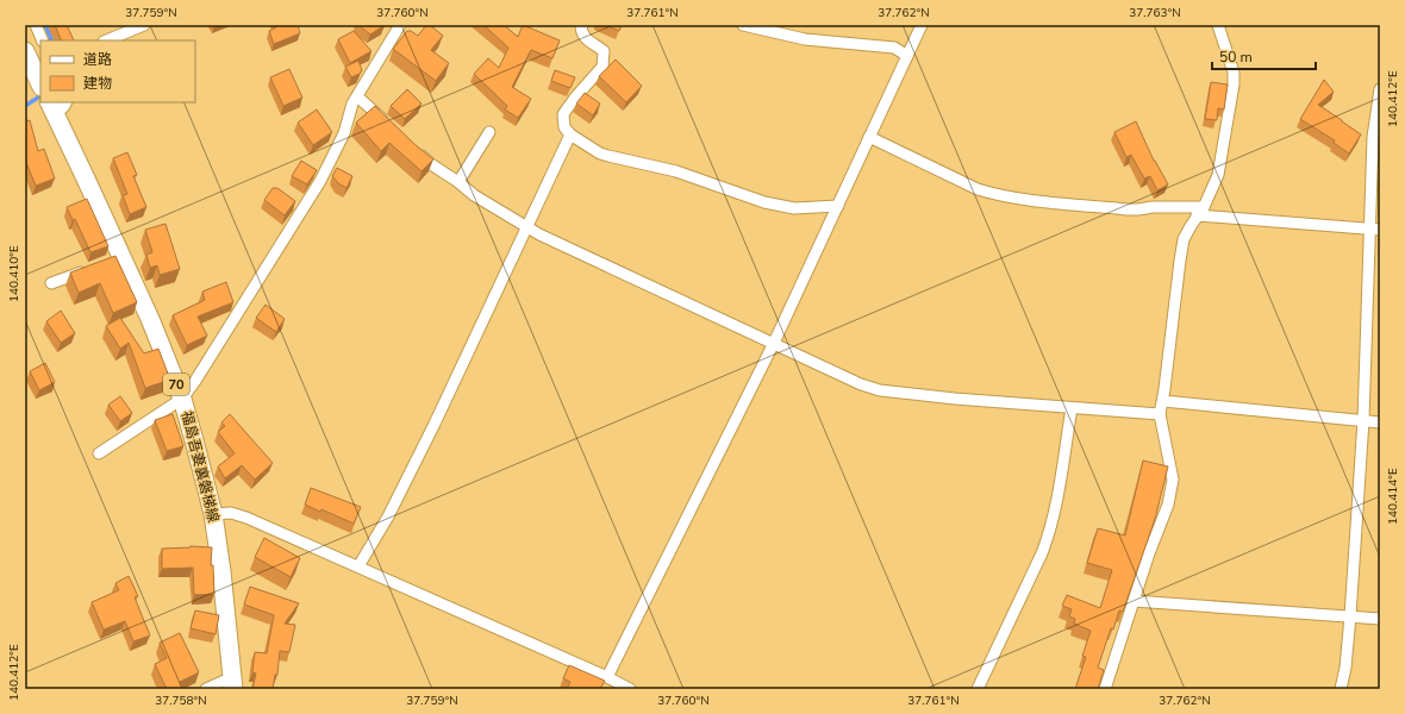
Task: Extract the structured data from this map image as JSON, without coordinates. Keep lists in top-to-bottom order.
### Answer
{
  "streets": {
    "main road": ["70", "福島吾妻裏磐梯線"]
  },
  "legend": ["道路", "建物"],
  "scale_bar": "50 m",
  "coordinates": [
    "37.759°N",
    "37.760°N",
    "37.761°N",
    "37.762°N",
    "37.763°N",
    "140.412°E",
    "140.410°E",
    "140.414°E",
    "37.758°N"
  ]
}
